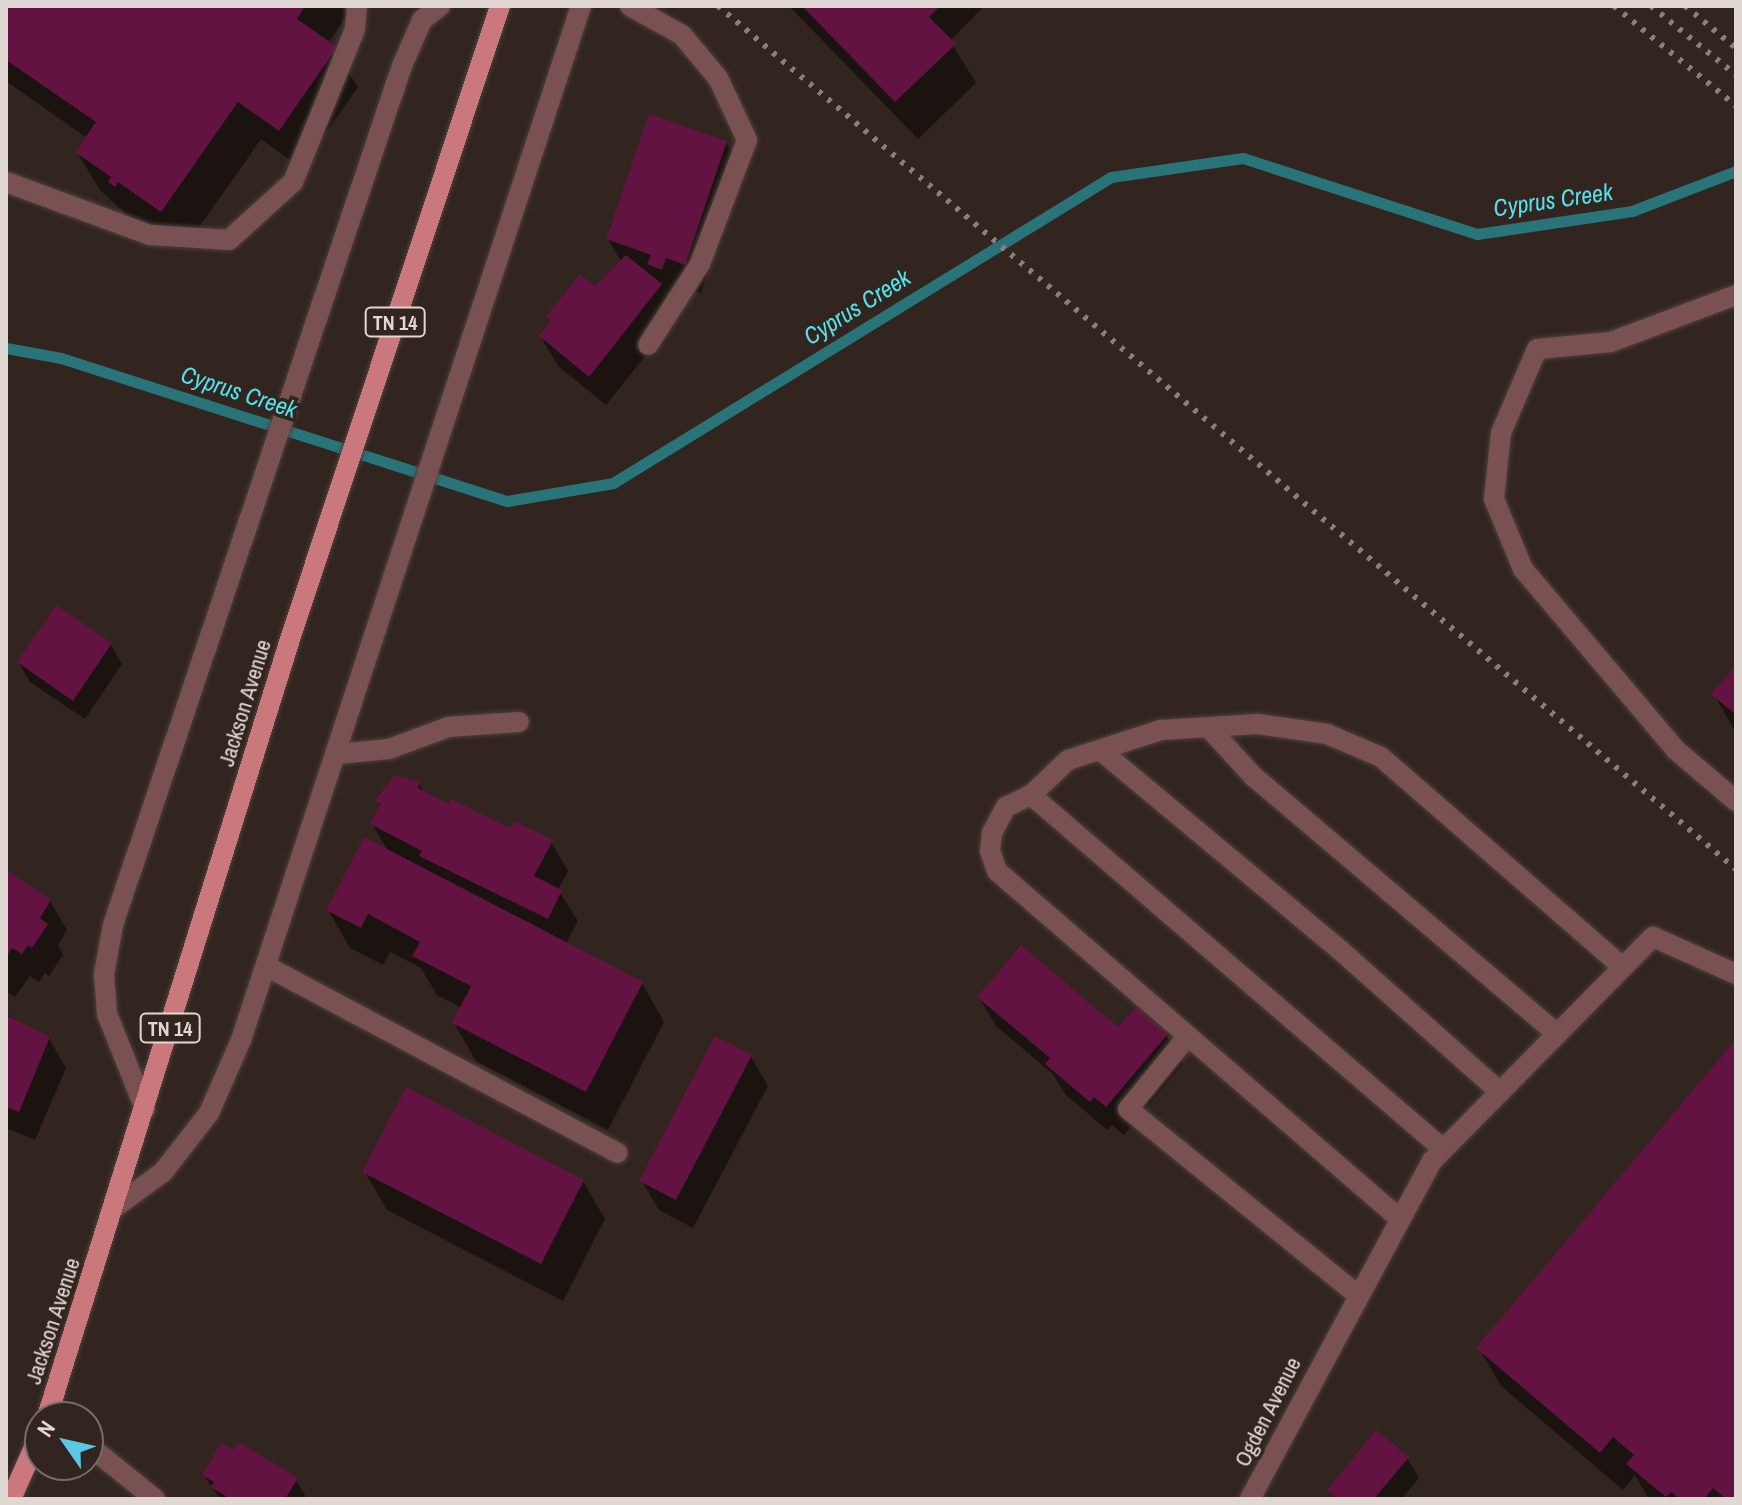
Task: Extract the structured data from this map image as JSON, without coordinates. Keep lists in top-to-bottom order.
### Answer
{
  "streets": {
    "main road": ["TN 14", "Jackson Avenue"],
    "street": ["Ogden Avenue"]
  },
  "water": ["Cyprus Creek"],
  "north": "top left"
}
